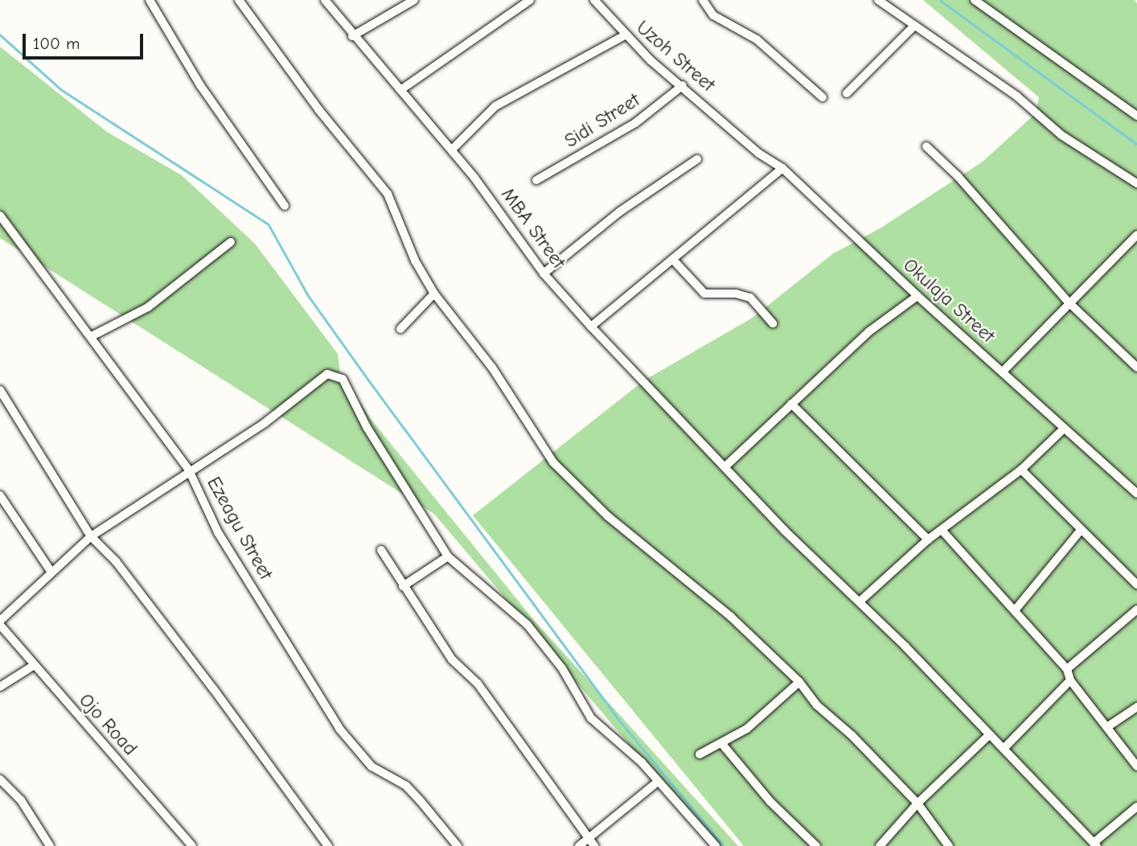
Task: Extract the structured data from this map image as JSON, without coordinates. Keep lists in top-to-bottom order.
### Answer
{
  "streets": {
    "street": [
      "Uzoh Street",
      "Sidi Street",
      "MBA Street",
      "Okulaja Street",
      "Ezeagu Street",
      "Ojo Road"
    ]
  },
  "crossings": [
    ["Uzoh Street", "Sidi Street"],
    ["Uzoh Street", "Okulaja Street"]
  ],
  "scale_bar": "100 m"
}
